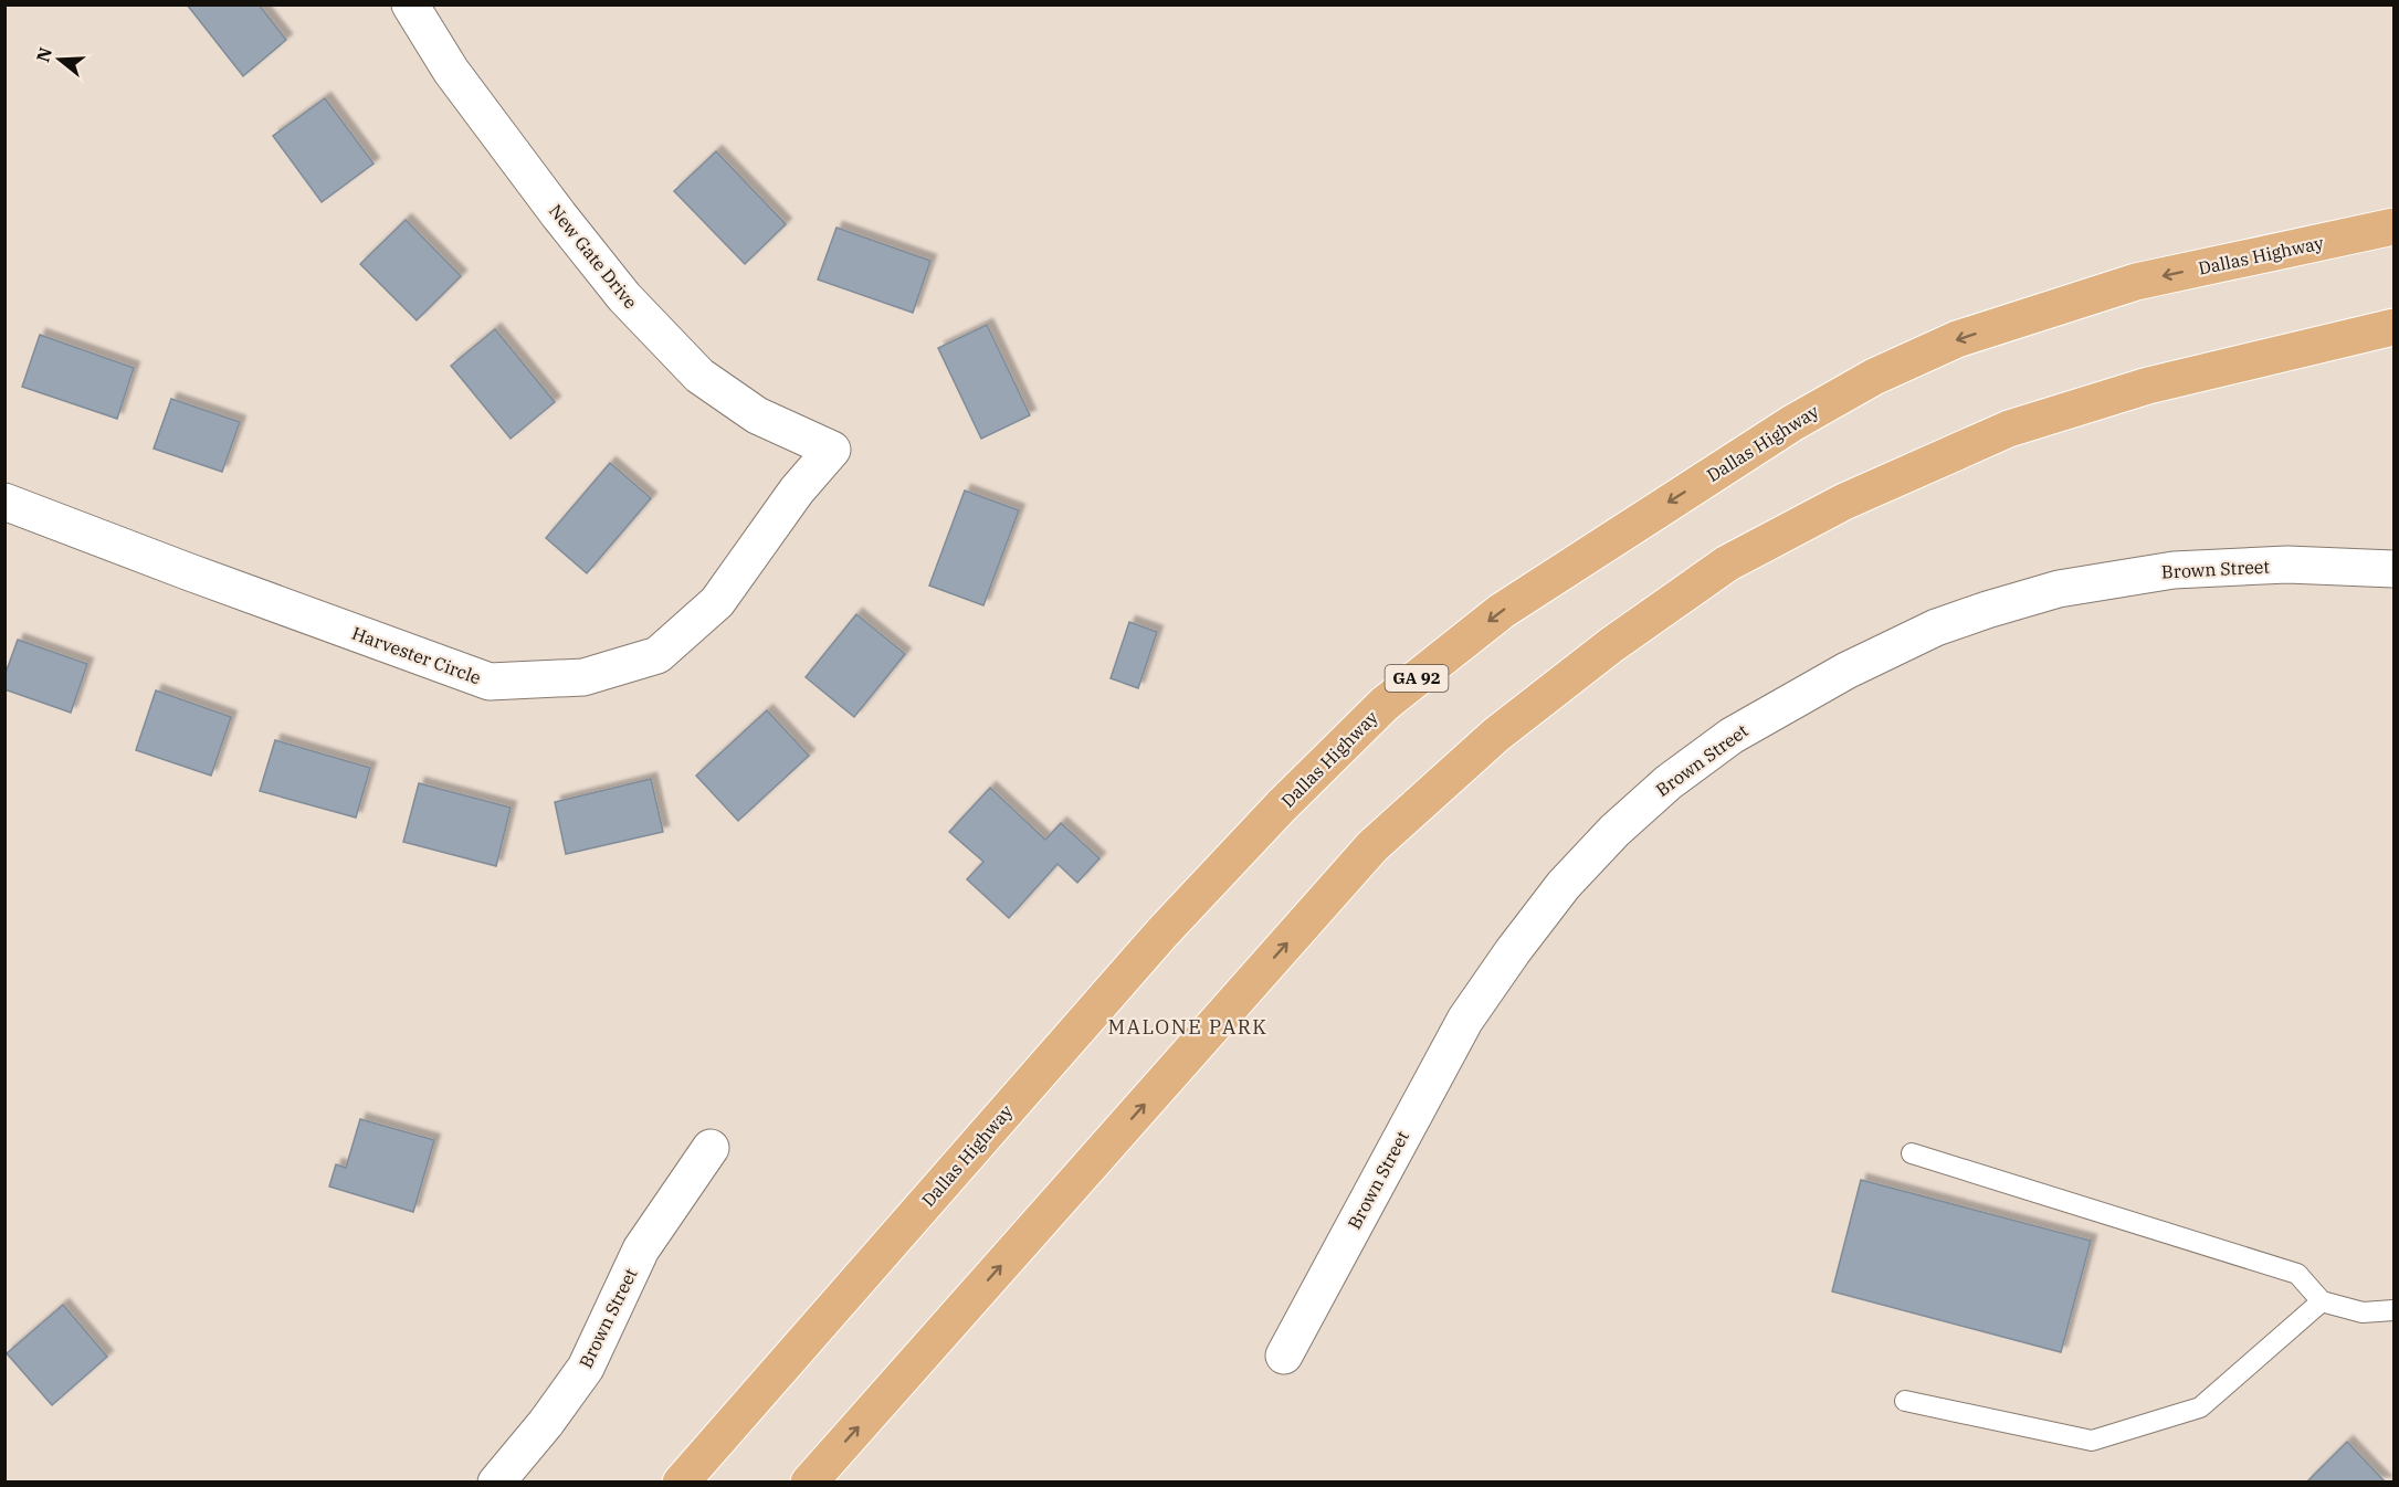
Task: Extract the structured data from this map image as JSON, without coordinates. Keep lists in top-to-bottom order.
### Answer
{
  "streets": {
    "main road": ["Dallas Highway", "GA 92"],
    "street": ["New Gate Drive", "Brown Street", "Harvester Circle"]
  },
  "crossings": [
    ["New Gate Drive", "Harvester Circle"]
  ],
  "districts": ["MALONE PARK"],
  "north": "left"
}
